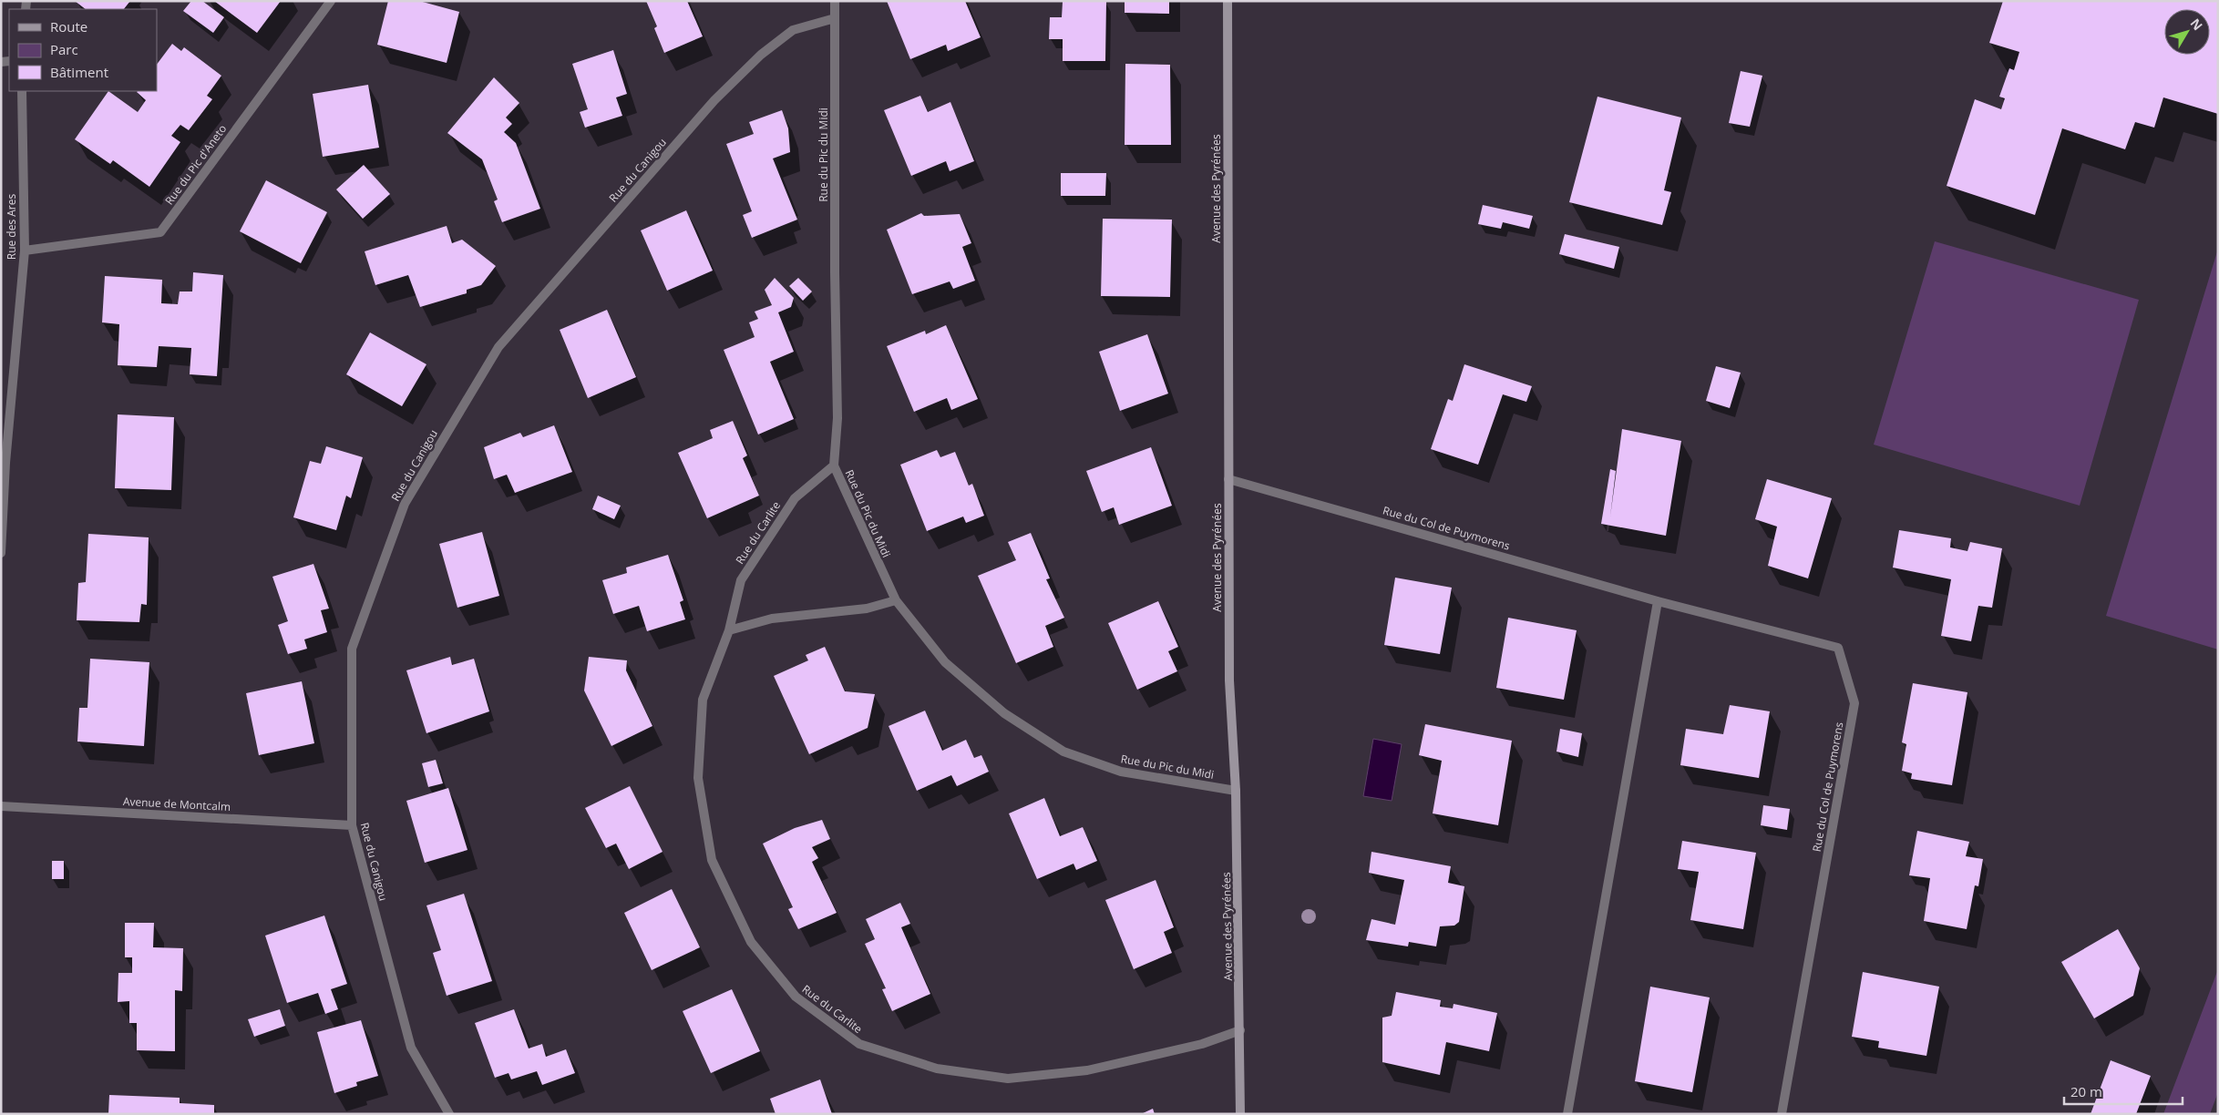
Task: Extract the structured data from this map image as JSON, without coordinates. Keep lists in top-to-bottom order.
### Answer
{
  "streets": {
    "main road": ["Avenue des Pyrénées"],
    "street": [
      "Rue du Pic du Midi",
      "Rue du Pic d'Aneto",
      "Rue du Canigou",
      "Rue des Ares",
      "Rue du Col de Puymorens",
      "Rue du Carlite",
      "Avenue de Montcalm"
    ]
  },
  "crossings": [
    ["Rue du Pic du Midi", "Rue du Canigou"],
    ["Rue du Pic du Midi", "Avenue des Pyrénées"],
    ["Rue du Pic du Midi", "Rue du Carlite"],
    ["Rue du Pic d'Aneto", "Rue des Ares"],
    ["Rue du Canigou", "Avenue de Montcalm"],
    ["Avenue des Pyrénées", "Rue du Col de Puymorens"],
    ["Avenue des Pyrénées", "Rue du Carlite"]
  ],
  "legend": ["Route", "Parc", "Bâtiment"],
  "scale_bar": "20 m",
  "north": "top right"
}
